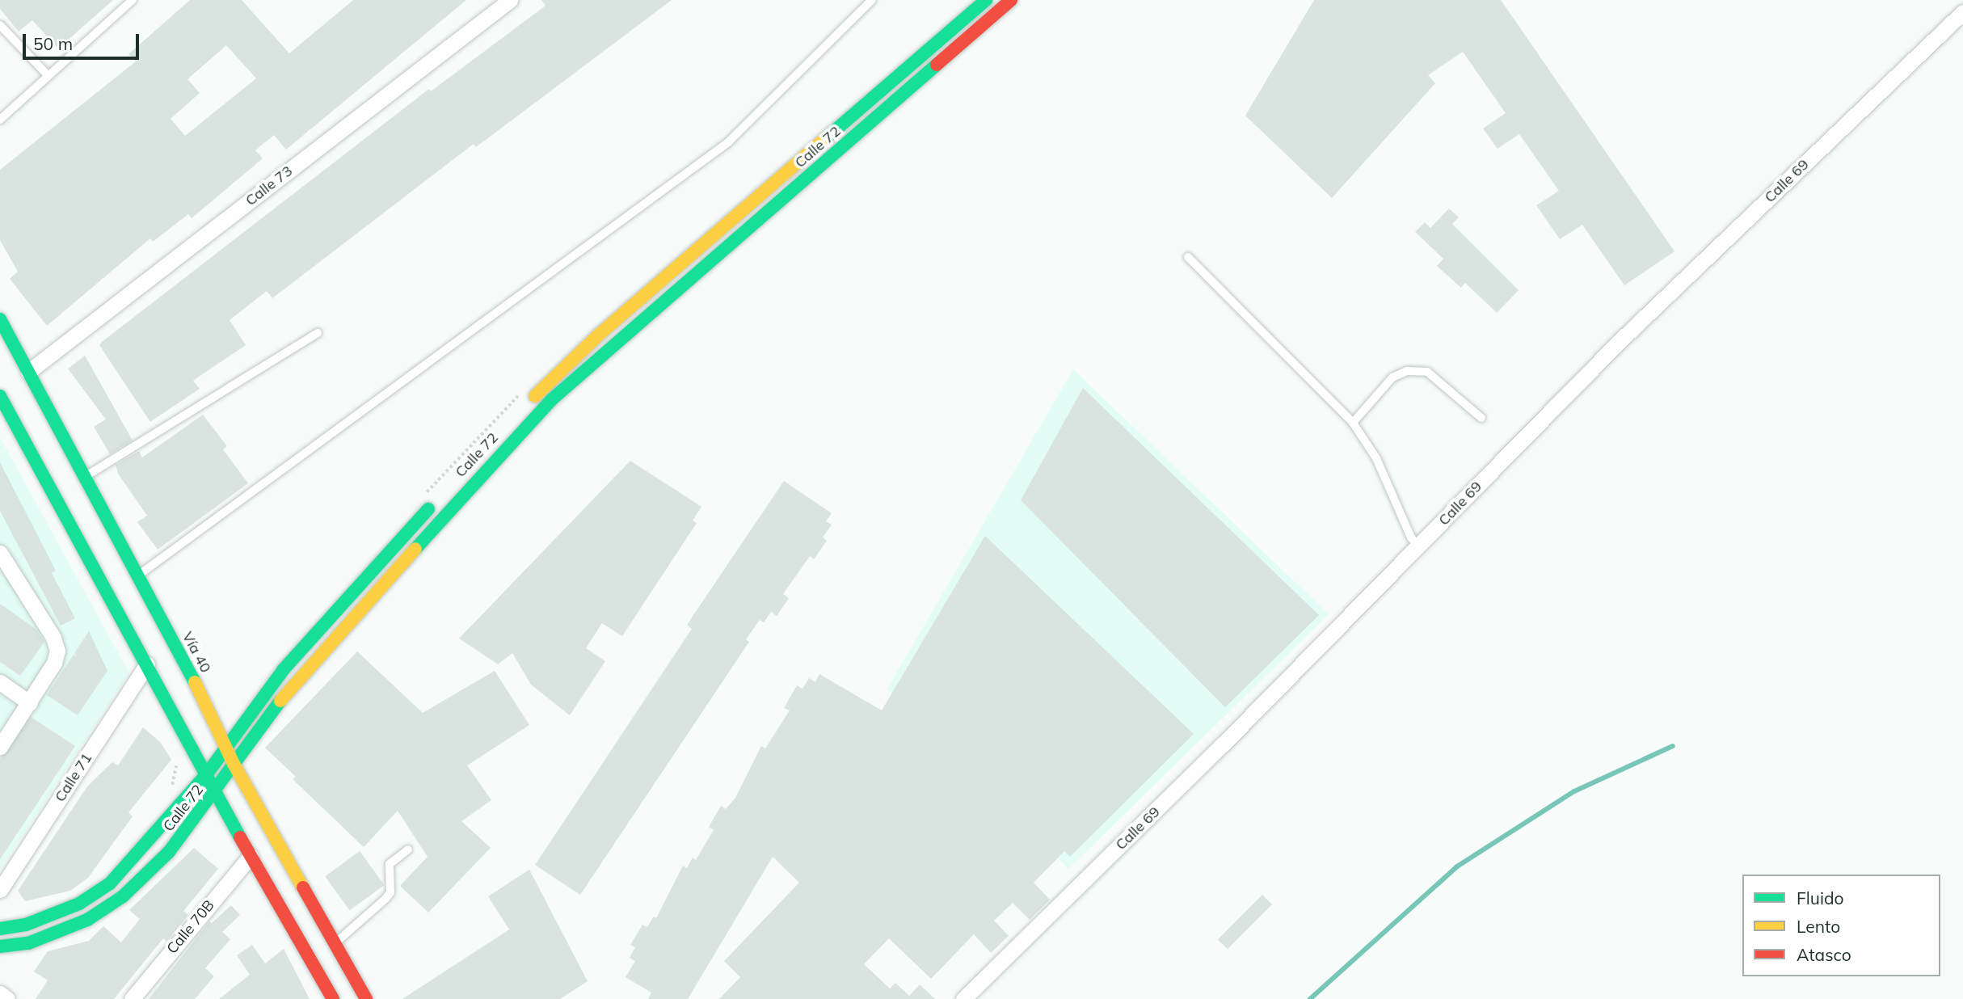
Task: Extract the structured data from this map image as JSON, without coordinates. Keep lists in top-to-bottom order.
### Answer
{
  "streets": {
    "main road": ["Calle 72", "Vía 40"],
    "street": [
      "Calle 69",
      "Calle 73",
      "Calle 71",
      "Calle 70B"
    ]
  },
  "crossings": [
    ["Calle 72", "Vía 40"],
    ["Calle 73", "Vía 40"]
  ],
  "legend": ["Fluido", "Lento", "Atasco"],
  "scale_bar": "50 m"
}
